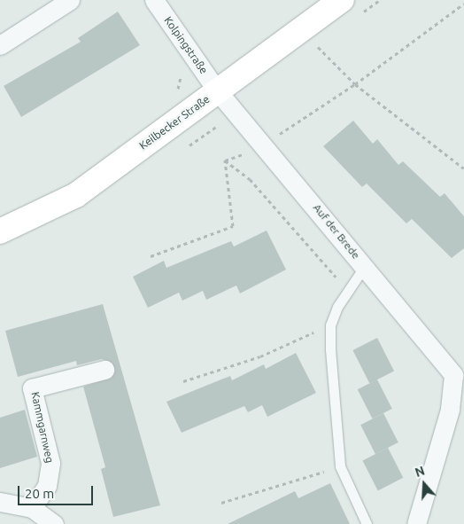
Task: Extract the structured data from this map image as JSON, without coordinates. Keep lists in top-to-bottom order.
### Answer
{
  "streets": {
    "main road": ["Keilbecker Straße"],
    "street": ["Kolpingstraße", "Auf der Brede", "Kammgarnweg"]
  },
  "crossings": [
    ["Kolpingstraße", "Keilbecker Straße"],
    ["Kolpingstraße", "Auf der Brede"],
    ["Keilbecker Straße", "Auf der Brede"]
  ],
  "scale_bar": "20 m",
  "north": "top"
}
